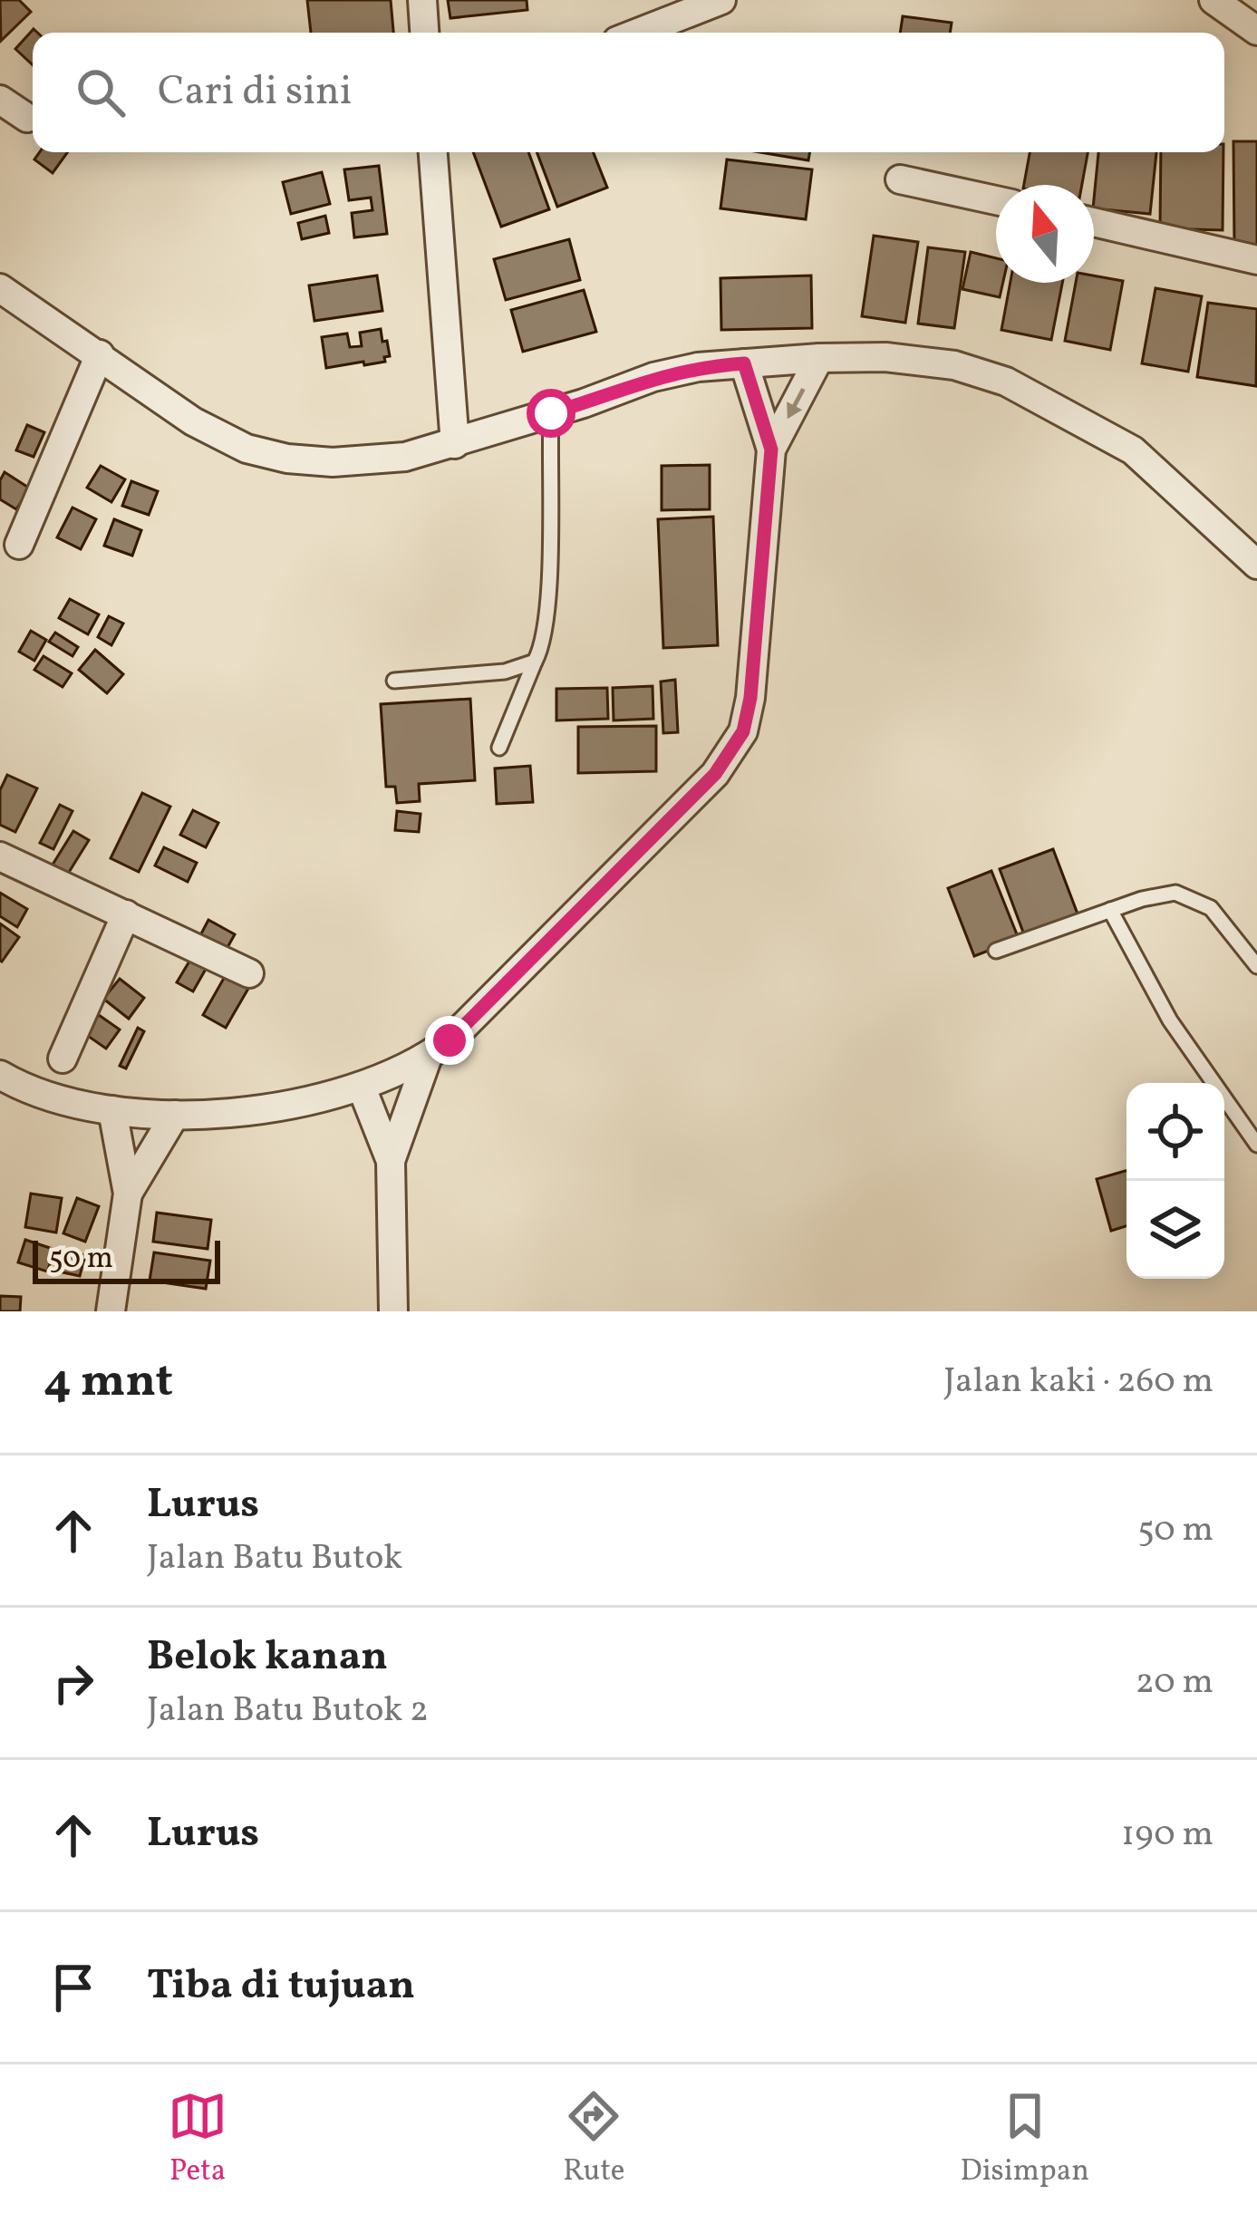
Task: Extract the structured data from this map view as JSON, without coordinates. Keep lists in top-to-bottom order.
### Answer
{
  "scale_bar": "50 m",
  "north": "top",
  "page": {
    "search": "Cari di sini",
    "scale": "50 m",
    "heading": ["4 mnt", "Jalan kaki · 260 m"],
    "list": [
      ["Lurus", "Jalan Batu Butok", "50 m"],
      ["Belok kanan", "Jalan Batu Butok 2", "20 m"],
      ["Lurus", "190 m"],
      "Tiba di tujuan"
    ],
    "nav": ["Peta", "Rute", "Disimpan"]
  }
}
